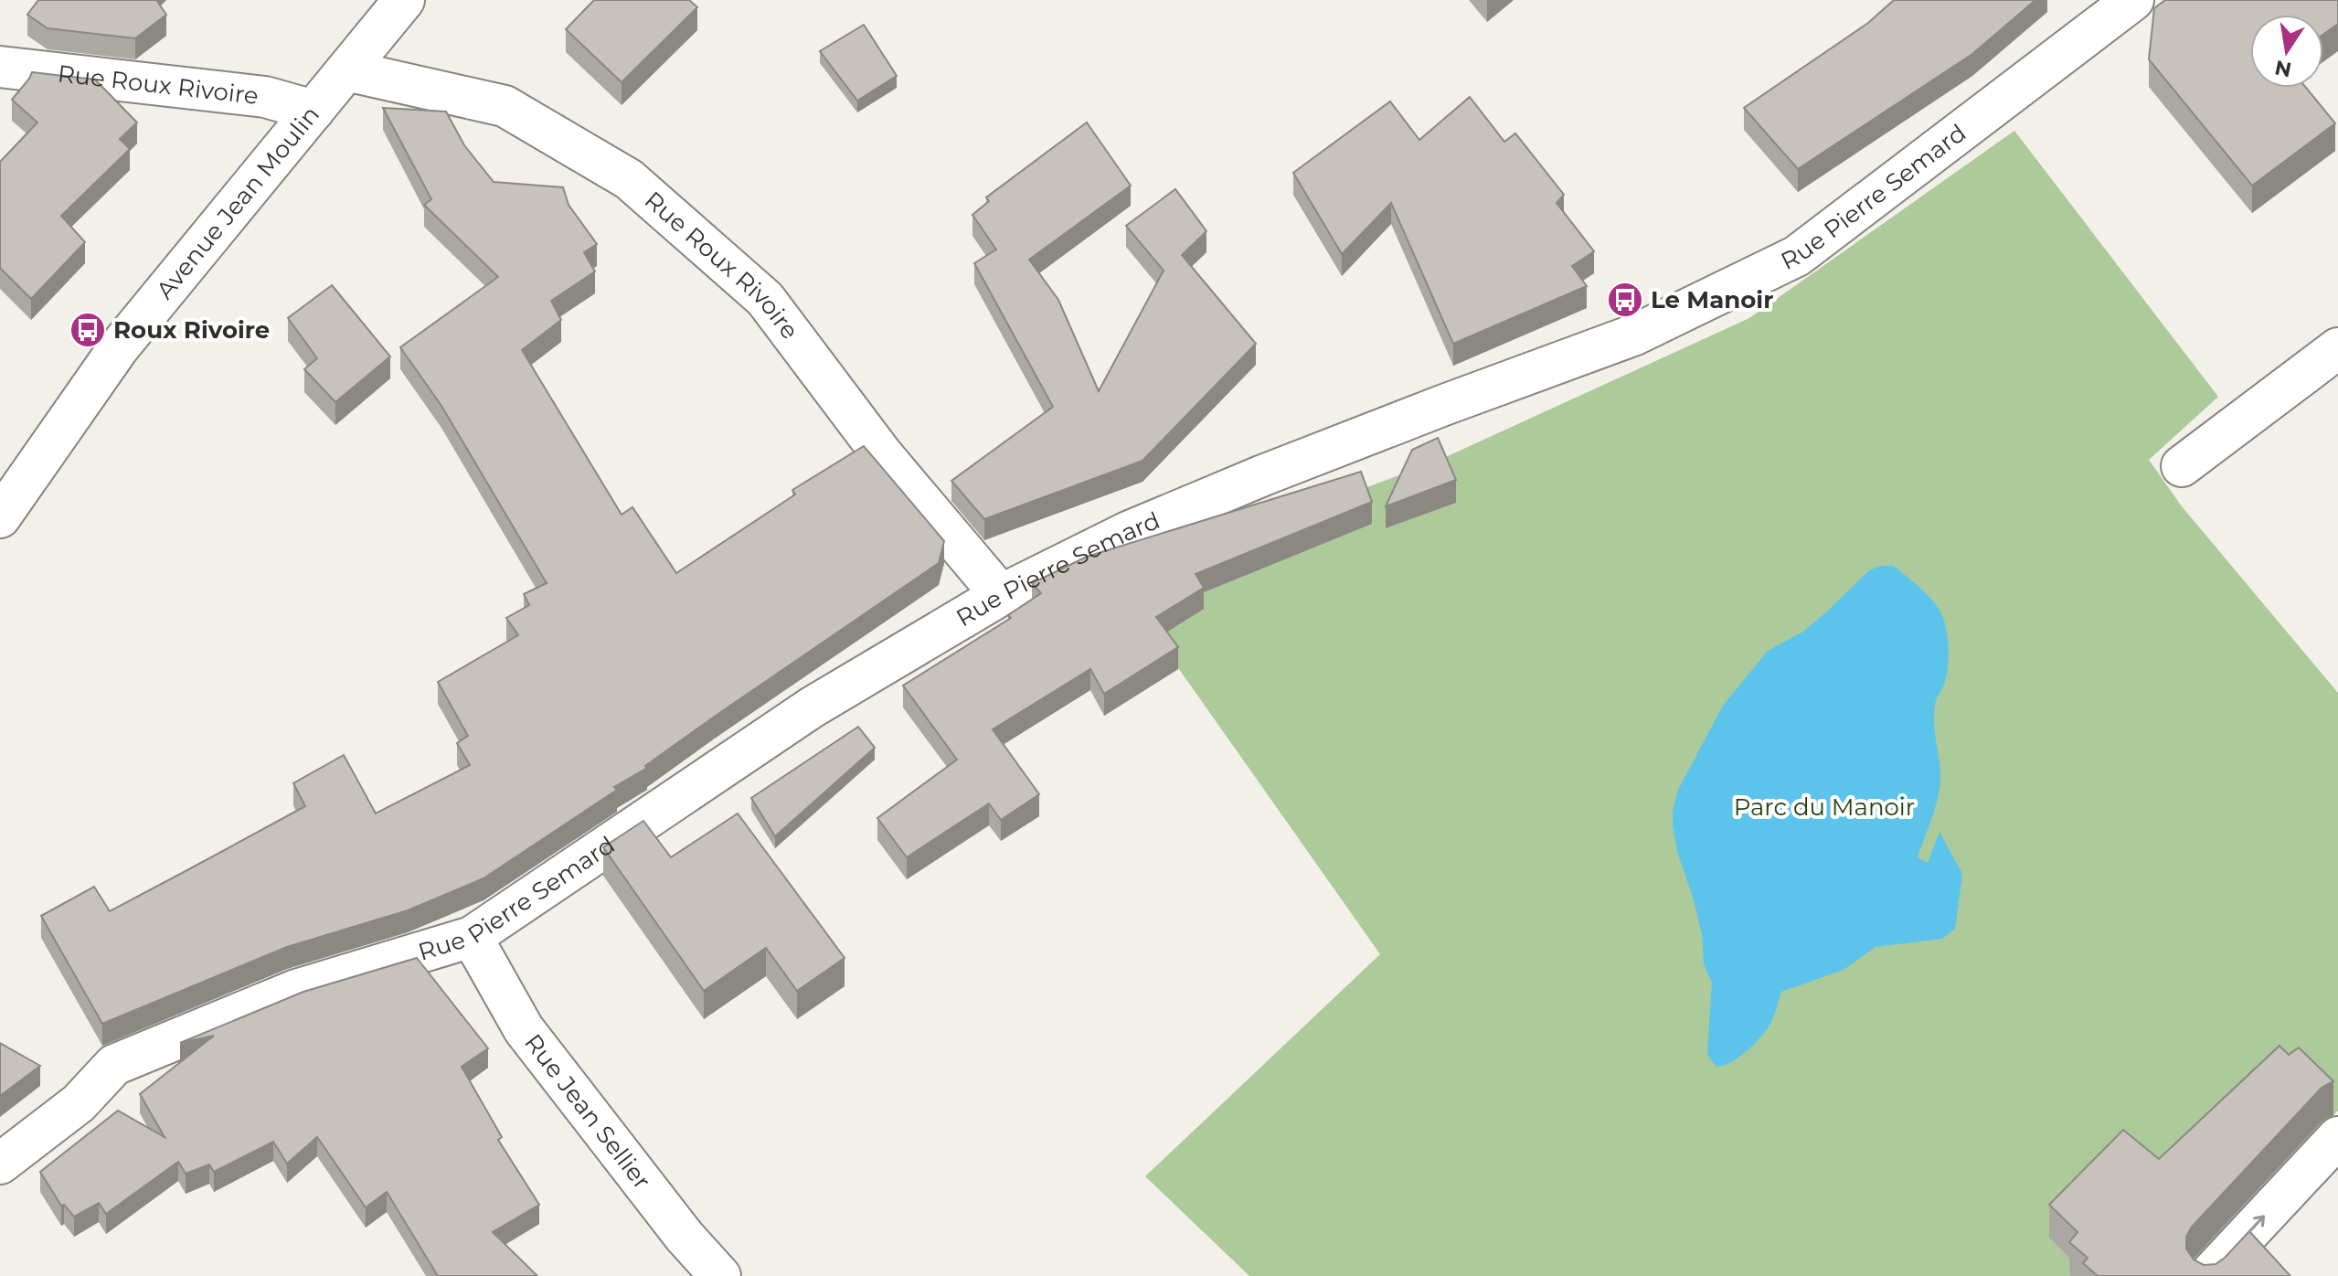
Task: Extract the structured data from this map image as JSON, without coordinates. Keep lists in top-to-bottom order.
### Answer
{
  "streets": {
    "street": [
      "Rue Roux Rivoire",
      "Rue Pierre Semard",
      "Avenue Jean Moulin",
      "Rue Jean Sellier"
    ]
  },
  "crossings": [
    ["Rue Roux Rivoire", "Rue Pierre Semard"],
    ["Rue Roux Rivoire", "Avenue Jean Moulin"],
    ["Rue Pierre Semard", "Rue Jean Sellier"]
  ],
  "parks": ["Parc du Manoir"],
  "places": {
    "bus stop": ["Le Manoir", "Roux Rivoire"]
  },
  "north": "bottom"
}
